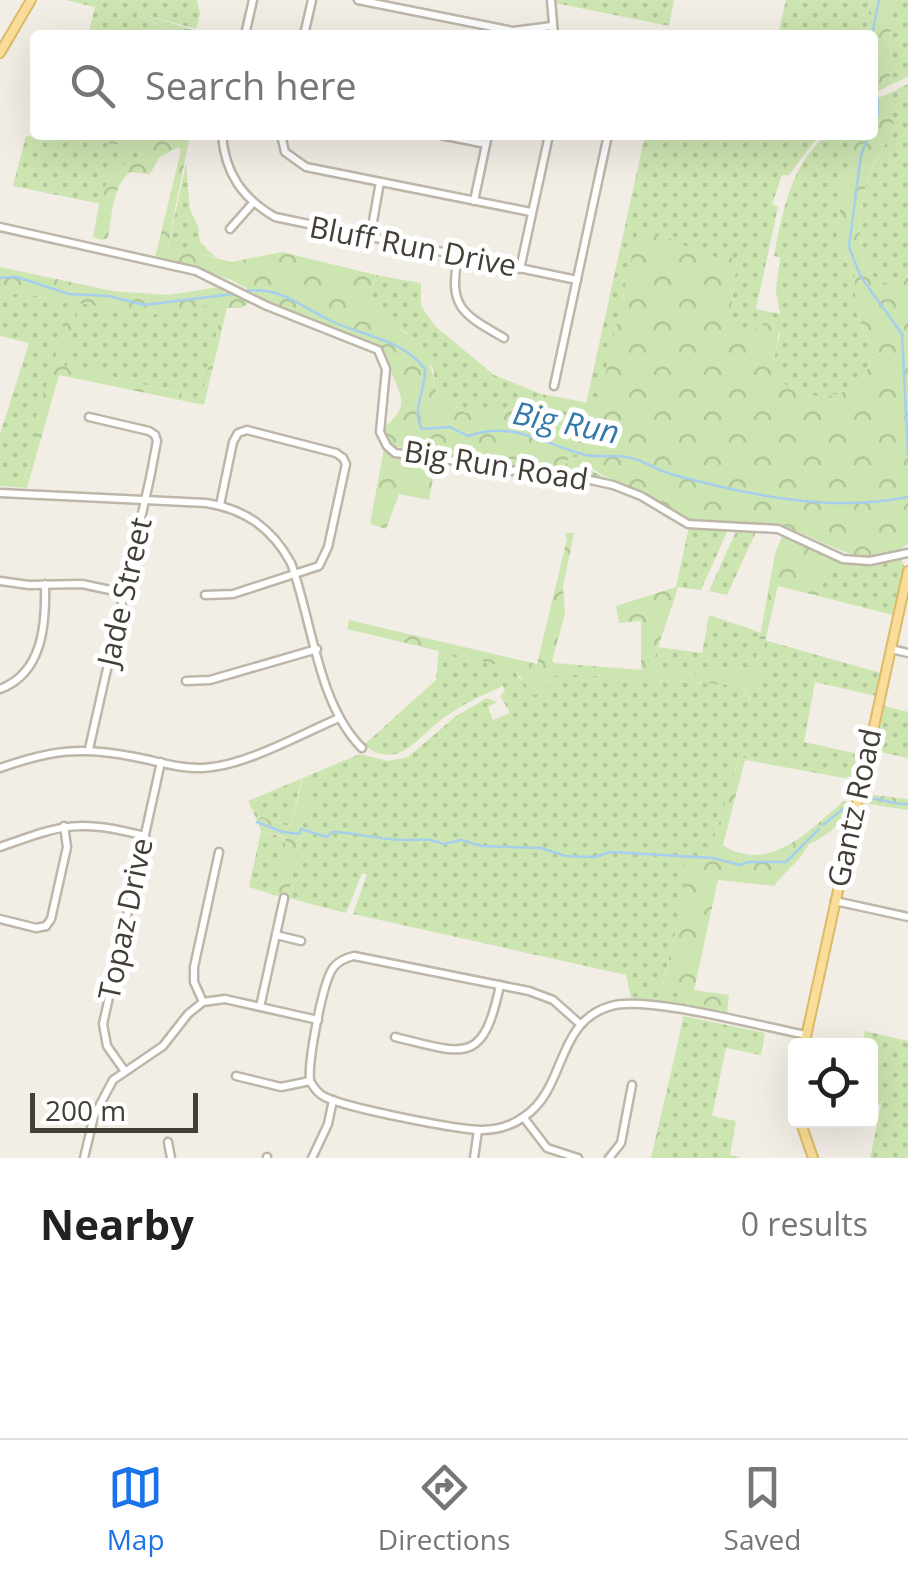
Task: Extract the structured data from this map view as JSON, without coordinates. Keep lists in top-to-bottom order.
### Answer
{
  "streets": {
    "main road": ["Gantz Road"],
    "street": [
      "Bluff Run Drive",
      "Big Run Road",
      "Jade Street",
      "Topaz Drive"
    ]
  },
  "water": ["Big Run"],
  "scale_bar": "200 m",
  "page": {
    "search": "Search here",
    "scale": "200 m",
    "heading": ["Nearby", "0 results"],
    "nav": ["Map", "Directions", "Saved"]
  }
}
